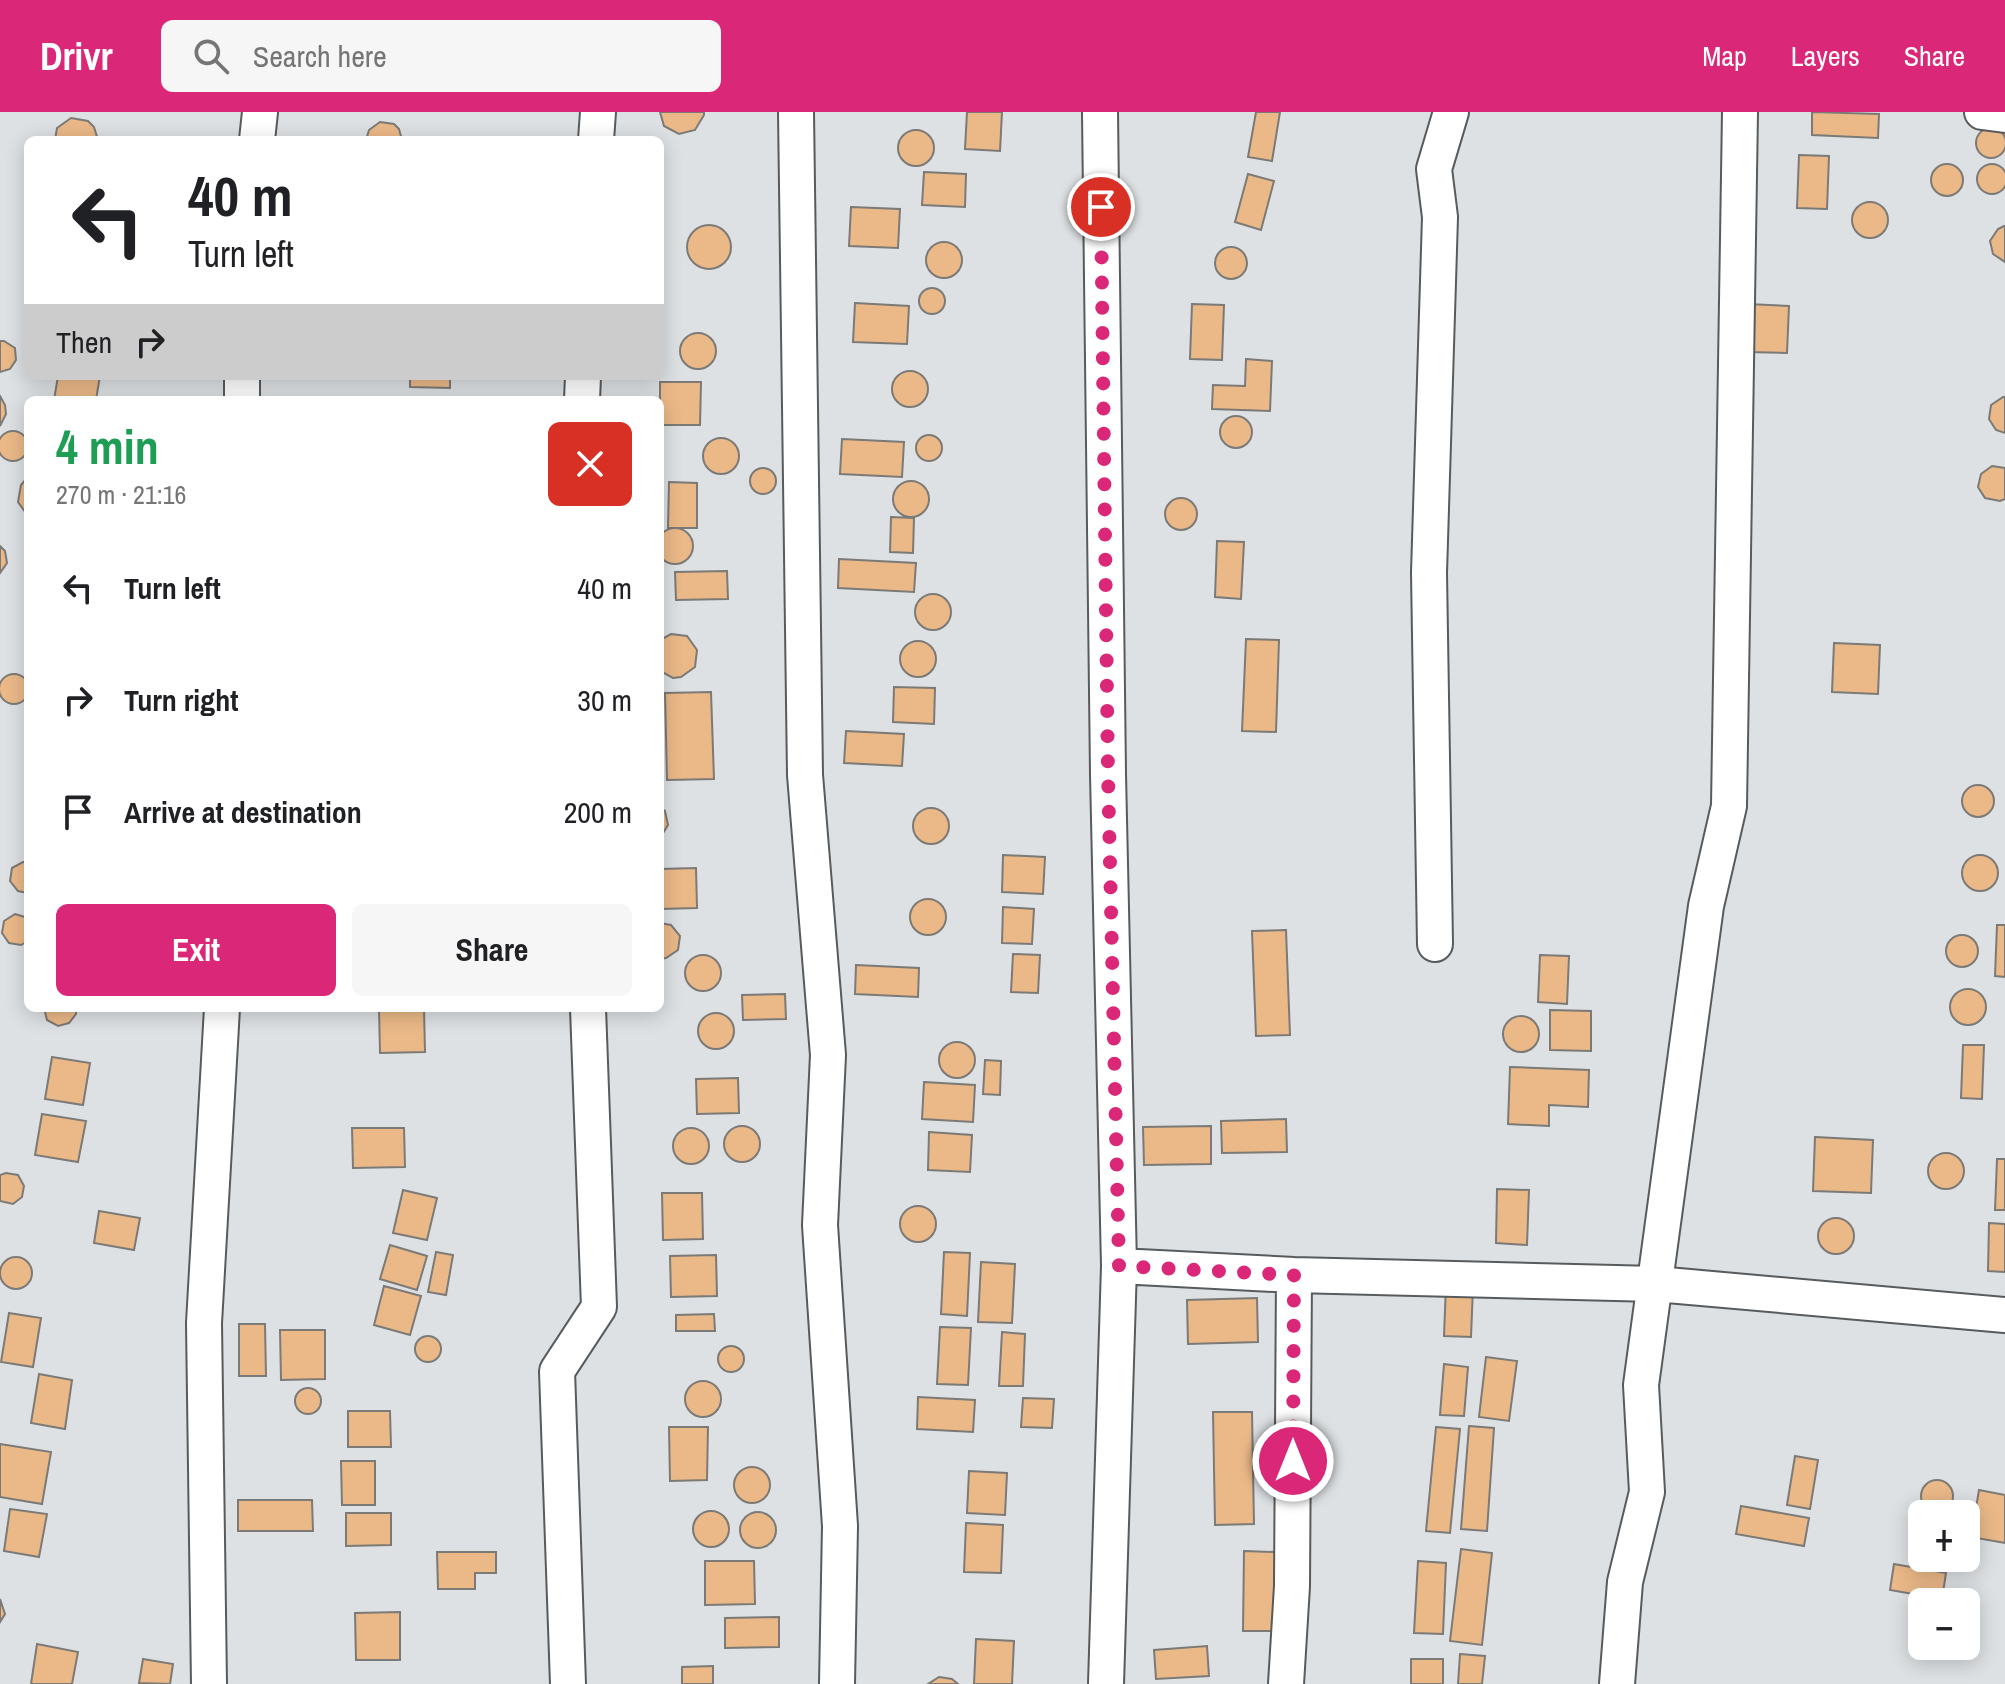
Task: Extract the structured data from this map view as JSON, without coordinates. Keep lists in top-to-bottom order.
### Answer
{
  "page": {
    "header": "Drivr",
    "search": "Search here",
    "nav": ["Map", "Layers", "Share"],
    "turn": ["40 m", "Turn left"],
    "then": "Then",
    "heading": ["4 min", "270 m · 21:16"],
    "list": [
      {
        "name": "Turn left",
        "value": "40 m"
      },
      {
        "name": "Turn right",
        "value": "30 m"
      },
      {
        "name": "Arrive at destination",
        "value": "200 m"
      }
    ],
    "buttons": ["Exit", "Share"],
    "map_buttons": ["+", "−"]
  }
}
